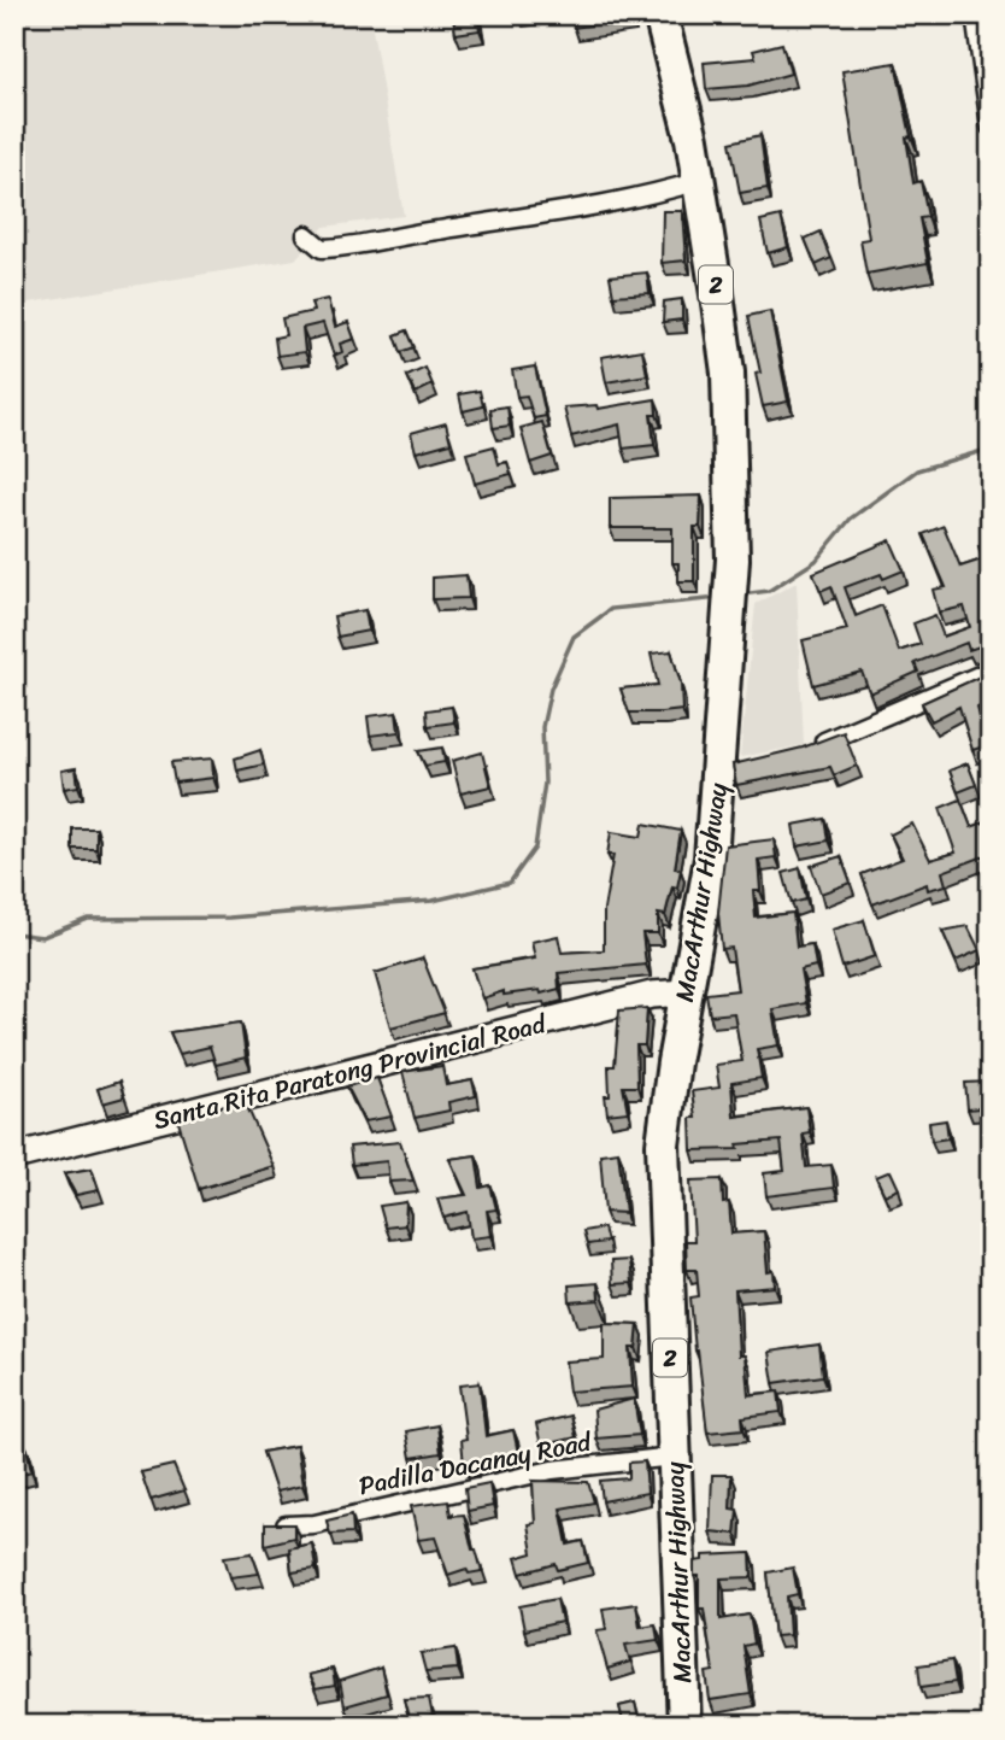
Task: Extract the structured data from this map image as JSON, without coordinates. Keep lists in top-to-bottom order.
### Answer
{
  "streets": {
    "highway": ["2", "MacArthur Highway"],
    "street": ["Santa Rita Paratong Provincial Road", "Padilla Dacanay Road"]
  },
  "crossings": [
    ["MacArthur Highway", "Santa Rita Paratong Provincial Road"],
    ["MacArthur Highway", "Padilla Dacanay Road"]
  ]
}
